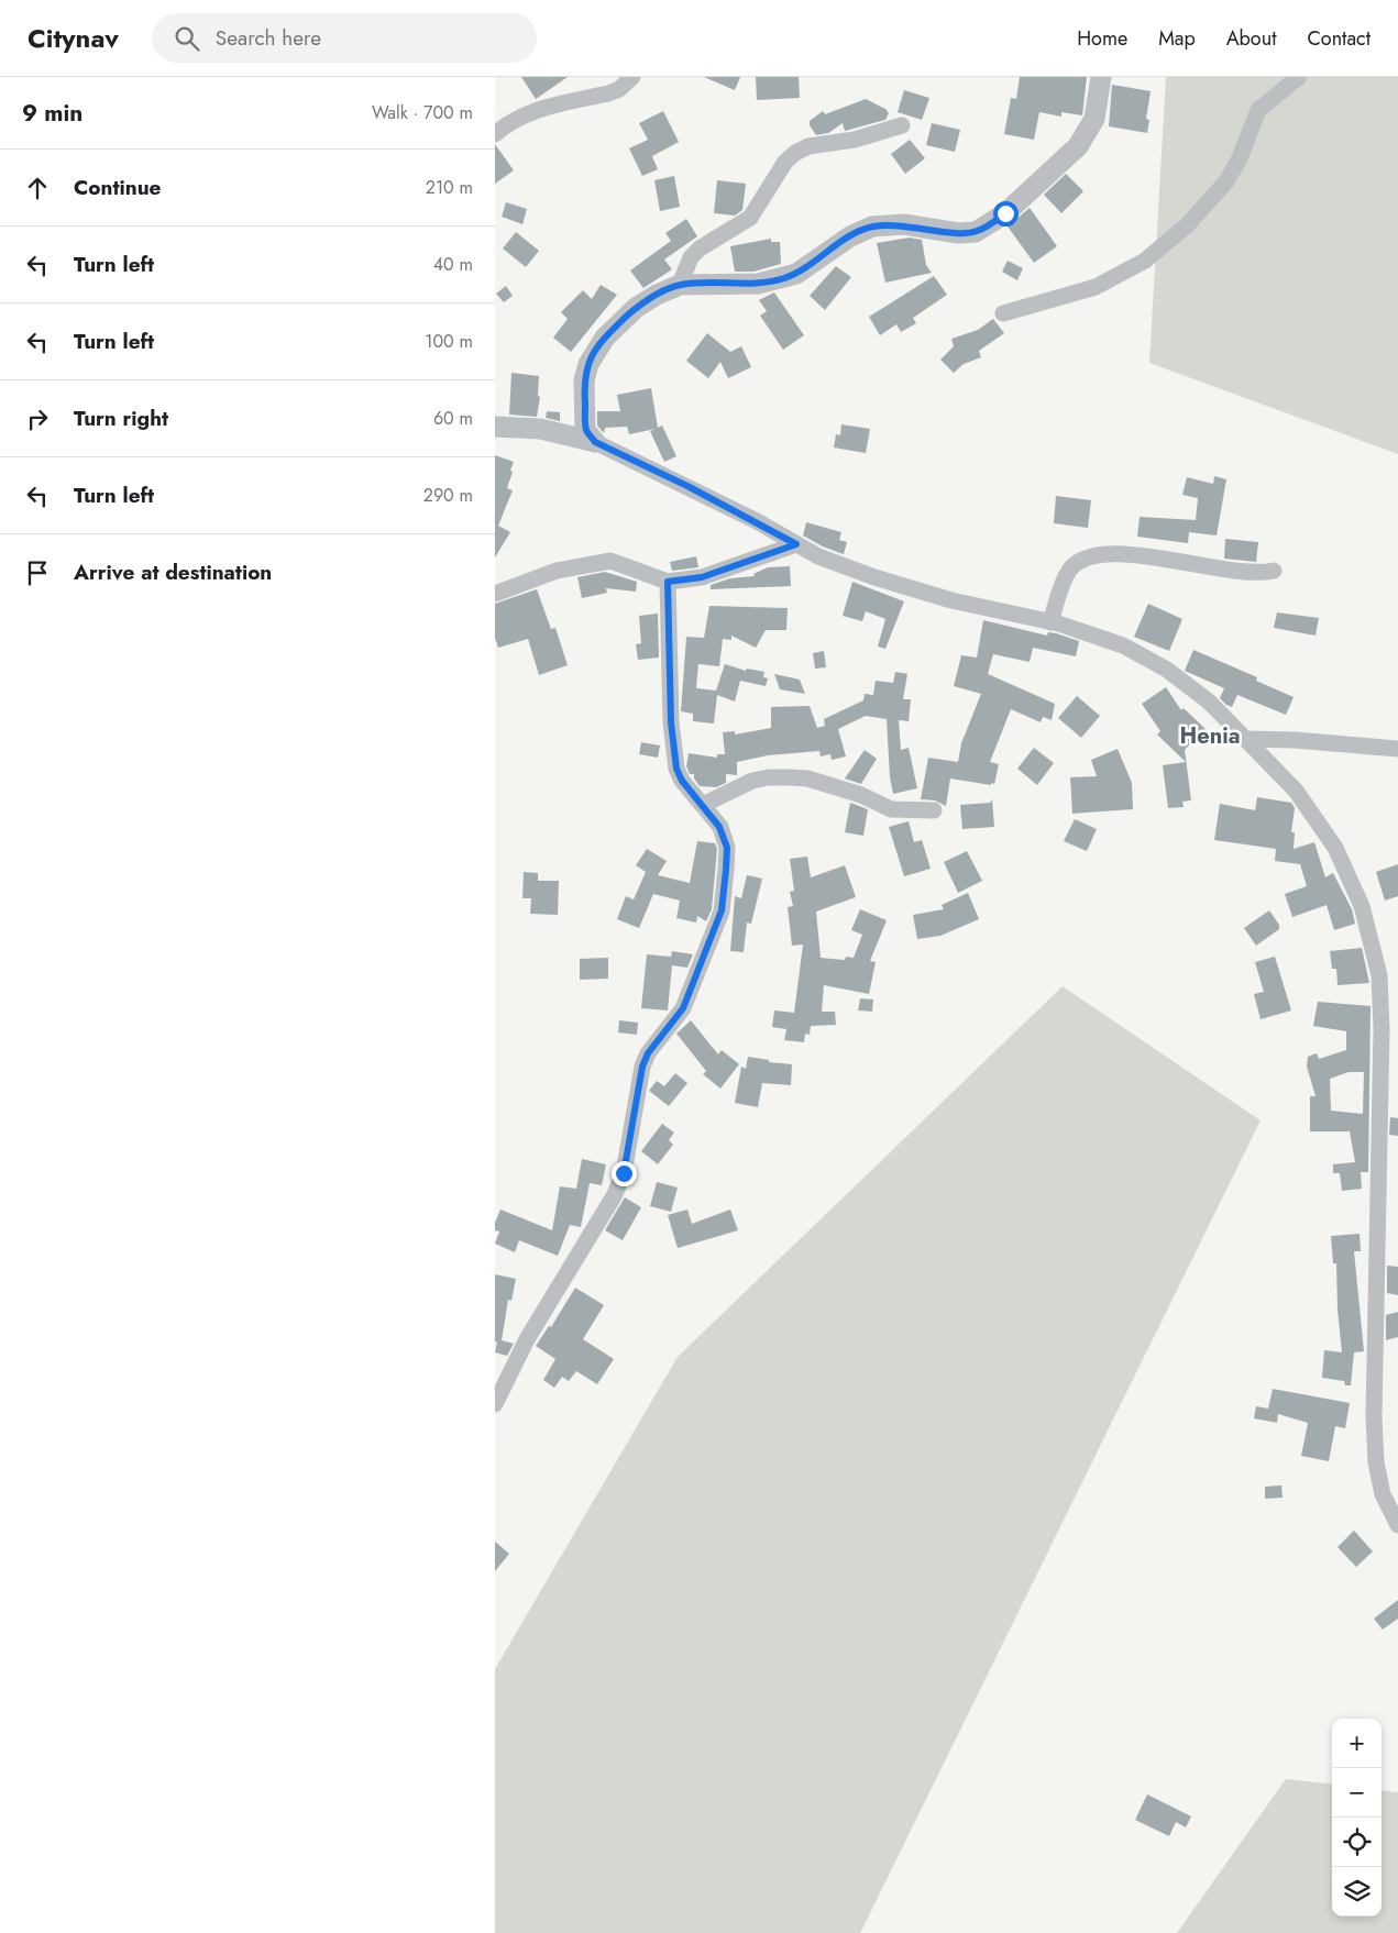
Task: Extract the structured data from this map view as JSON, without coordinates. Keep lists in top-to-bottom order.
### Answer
{
  "districts": ["Henia"],
  "page": {
    "header": "Citynav",
    "search": "Search here",
    "nav": [
      "Home",
      "Map",
      "About",
      "Contact"
    ],
    "heading": ["9 min", "Walk · 700 m"],
    "list": [
      ["Continue", "210 m"],
      ["Turn left", "40 m"],
      ["Turn left", "100 m"],
      ["Turn right", "60 m"],
      ["Turn left", "290 m"],
      "Arrive at destination"
    ],
    "map_buttons": ["+", "−"]
  }
}
